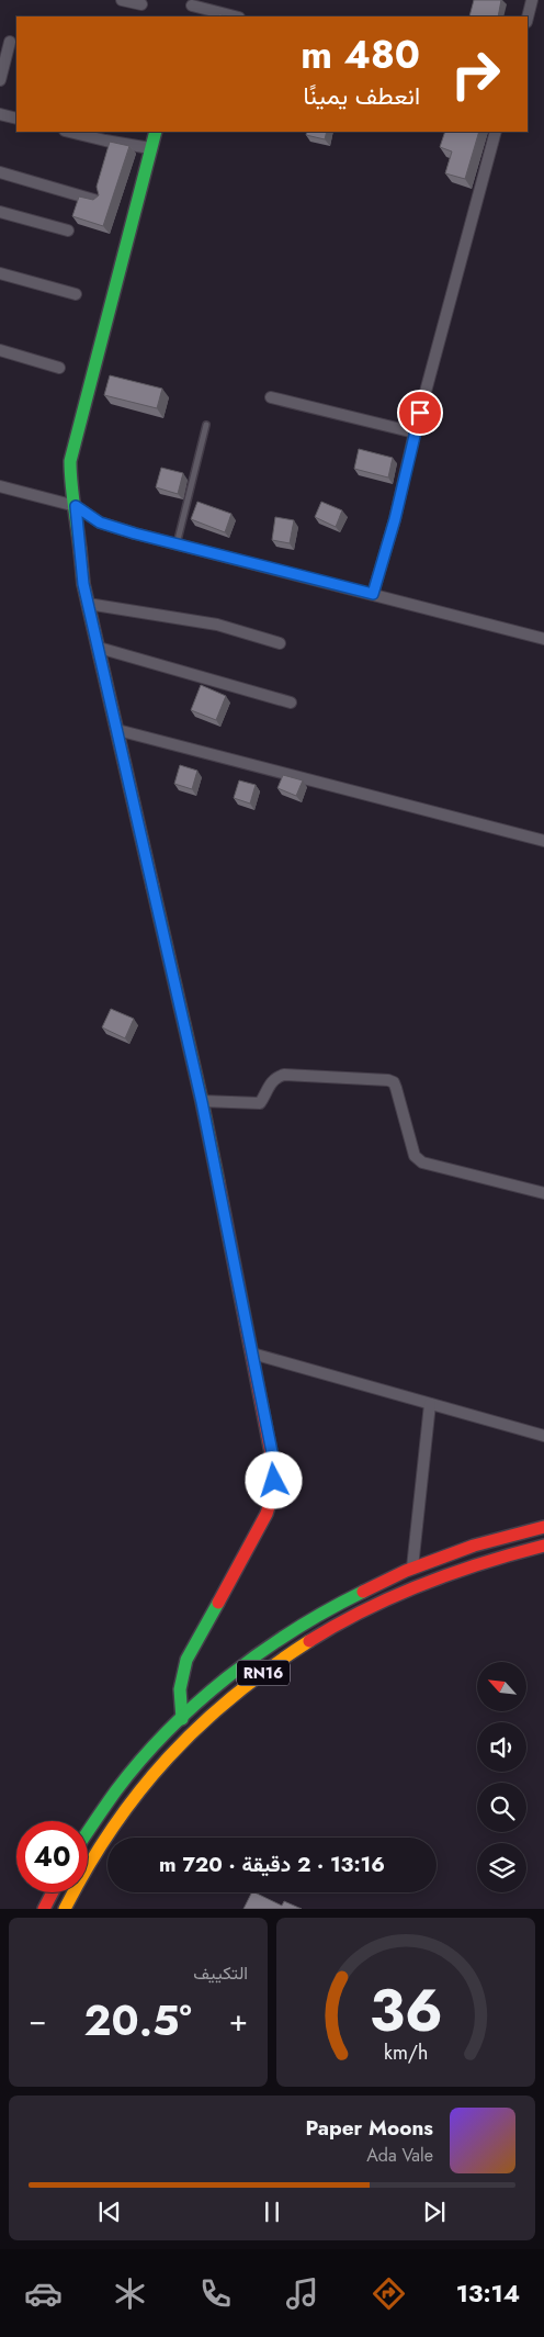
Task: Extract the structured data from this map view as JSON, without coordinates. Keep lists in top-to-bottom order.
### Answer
{
  "streets": {
    "main road": ["RN16"]
  },
  "north": "top left",
  "page": {
    "turn": ["480 m", "انعطف يمينًا"],
    "limit": "40",
    "trip": "13:16 · 2 دقيقة · 720 m",
    "tile": "التكييف",
    "heat": ["−", "20.5°", "+"],
    "song": ["Paper Moons", "Ada Vale"],
    "tabs": "13:14",
    "gauge": ["36", "km/h"]
  }
}
